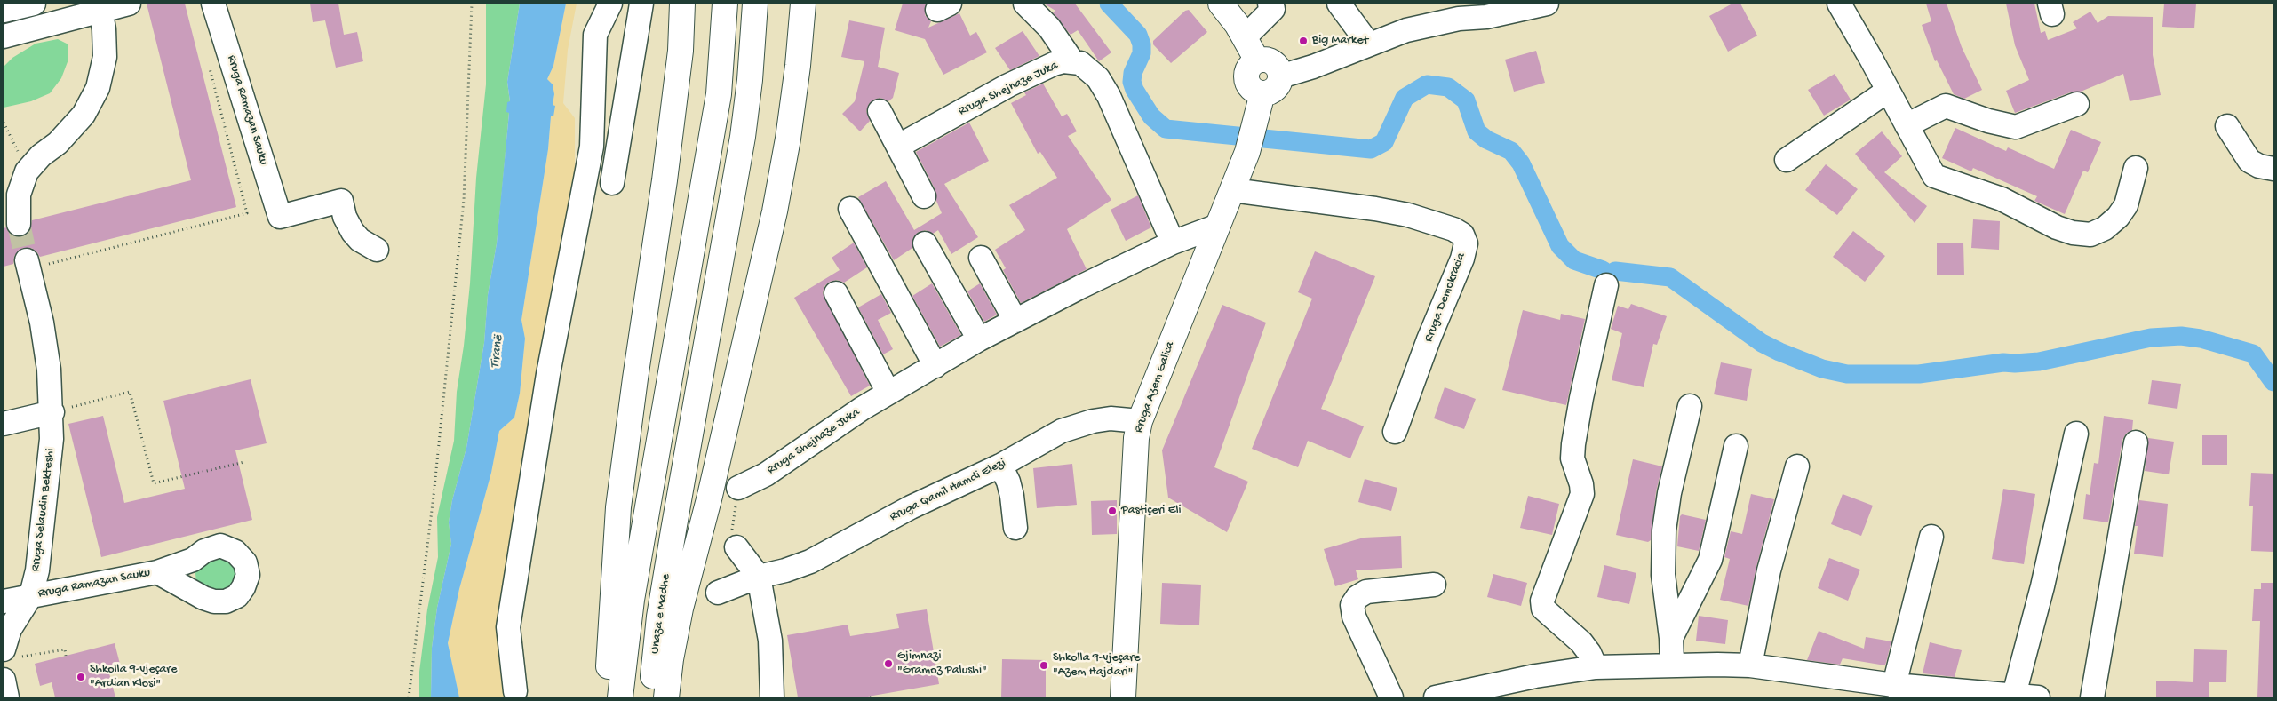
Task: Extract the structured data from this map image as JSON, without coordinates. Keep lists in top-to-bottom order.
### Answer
{
  "streets": {
    "main road": ["Rruga Azem Galica", "Unaza e Madhe"],
    "street": [
      "Rruga Shejnaze Juka",
      "Rruga Ramazan Sauku",
      "Rruga Demokracia",
      "Rruga Qamil Hamdi Elezi",
      "Rruga Selaudin Bekteshi"
    ]
  },
  "crossings": [
    ["Rruga Shejnaze Juka", "Rruga Azem Galica"],
    ["Rruga Ramazan Sauku", "Rruga Selaudin Bekteshi"],
    ["Rruga Demokracia", "Rruga Azem Galica"],
    ["Rruga Azem Galica", "Rruga Qamil Hamdi Elezi"]
  ],
  "water": ["Tiranë"],
  "places": [
    "Big Market",
    "Pastiçeri Eli",
    "Gjimnazi \"Gramoz Palushi\"",
    "Shkolla 9-vjeçare \"Azem Hajdari\"",
    "Shkolla 9-vjeçare \"Ardian Klosi\""
  ]
}
